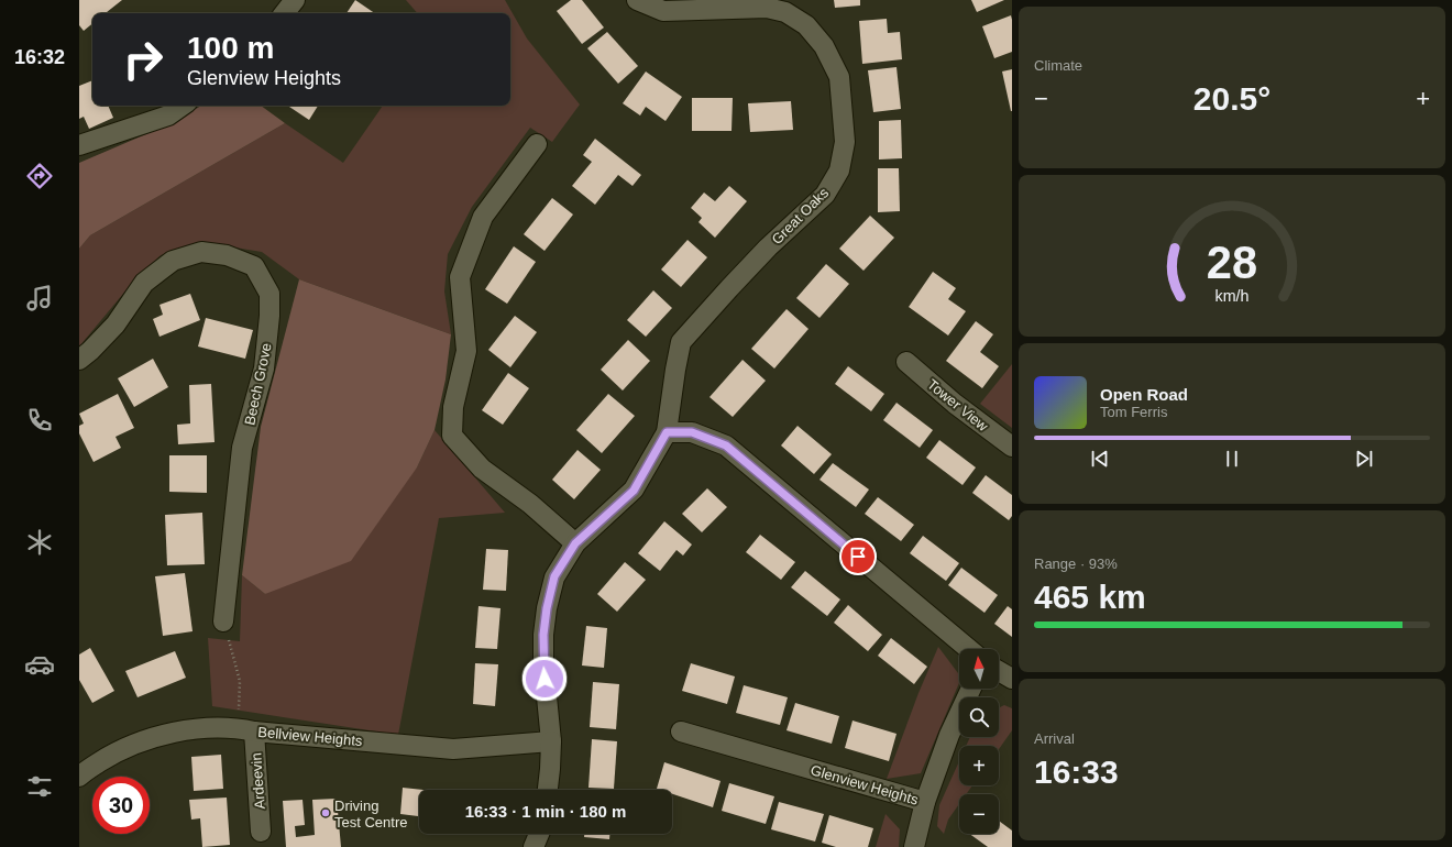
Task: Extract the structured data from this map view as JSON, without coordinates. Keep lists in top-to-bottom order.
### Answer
{
  "streets": {
    "street": [
      "Great Oaks",
      "Beech Grove",
      "Tower View",
      "Bellview Heights",
      "Ardeevin",
      "Glenview Heights"
    ]
  },
  "crossings": [
    ["Bellview Heights", "Ardeevin"]
  ],
  "places": ["Driving Test Centre"],
  "north": "top",
  "page": {
    "tabs": "16:32",
    "tile": [
      "Climate",
      ["Range · 93%", "465 km"],
      ["Arrival", "16:33"]
    ],
    "turn": ["100 m", "Glenview Heights"],
    "heat": ["−", "20.5°", "+"],
    "song": ["Open Road", "Tom Ferris"],
    "map_buttons": ["+", "−"],
    "limit": "30",
    "trip": "16:33 · 1 min · 180 m",
    "gauge": ["28", "km/h"]
  }
}
